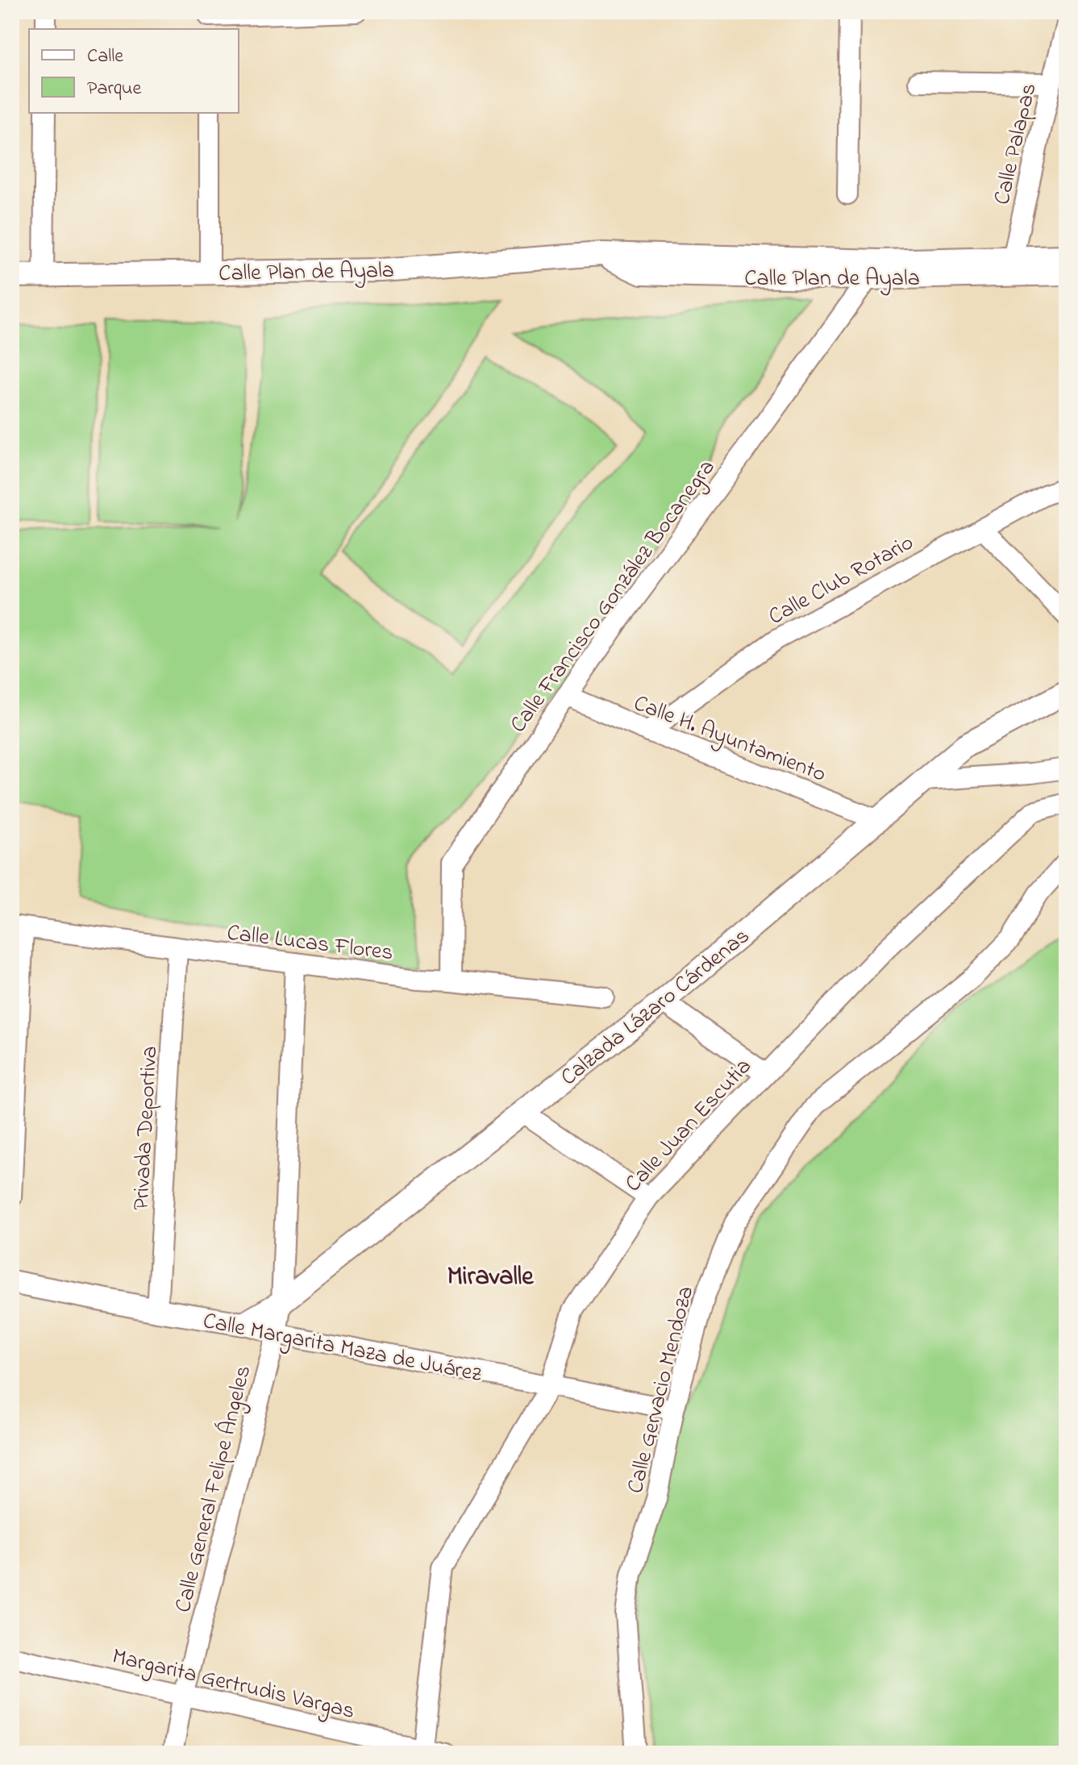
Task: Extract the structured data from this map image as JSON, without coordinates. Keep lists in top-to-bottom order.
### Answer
{
  "streets": {
    "street": [
      "Calle Palapas",
      "Calle Plan de Ayala",
      "Calle Club Rotario",
      "Calle Francisco González Bocanegra",
      "Calle H. Ayuntamiento",
      "Calle Lucas Flores",
      "Calzada Lázaro Cárdenas",
      "Calle Juan Escutia",
      "Privada Deportiva",
      "Calle Margarita Maza de Juárez",
      "Calle Gervacio Mendoza",
      "Calle General Felipe Ángeles",
      "Margarita Gertrudis Vargas"
    ]
  },
  "crossings": [
    ["Calle Palapas", "Calle Plan de Ayala"],
    ["Calle Plan de Ayala", "Calle Francisco González Bocanegra"],
    ["Calle Club Rotario", "Calle H. Ayuntamiento"],
    ["Calle Francisco González Bocanegra", "Calle H. Ayuntamiento"],
    ["Calle Francisco González Bocanegra", "Calle Lucas Flores"],
    ["Calle H. Ayuntamiento", "Calzada Lázaro Cárdenas"],
    ["Calle Lucas Flores", "Privada Deportiva"],
    ["Calle Lucas Flores", "Calle General Felipe Ángeles"],
    ["Calzada Lázaro Cárdenas", "Calle Margarita Maza de Juárez"],
    ["Calzada Lázaro Cárdenas", "Calle General Felipe Ángeles"],
    ["Calle Juan Escutia", "Calle Margarita Maza de Juárez"],
    ["Calle Juan Escutia", "Margarita Gertrudis Vargas"],
    ["Privada Deportiva", "Calle Margarita Maza de Juárez"],
    ["Calle Margarita Maza de Juárez", "Calle Gervacio Mendoza"],
    ["Calle Margarita Maza de Juárez", "Calle General Felipe Ángeles"],
    ["Calle General Felipe Ángeles", "Margarita Gertrudis Vargas"]
  ],
  "districts": ["Miravalle"],
  "legend": ["Calle", "Parque"]
}
